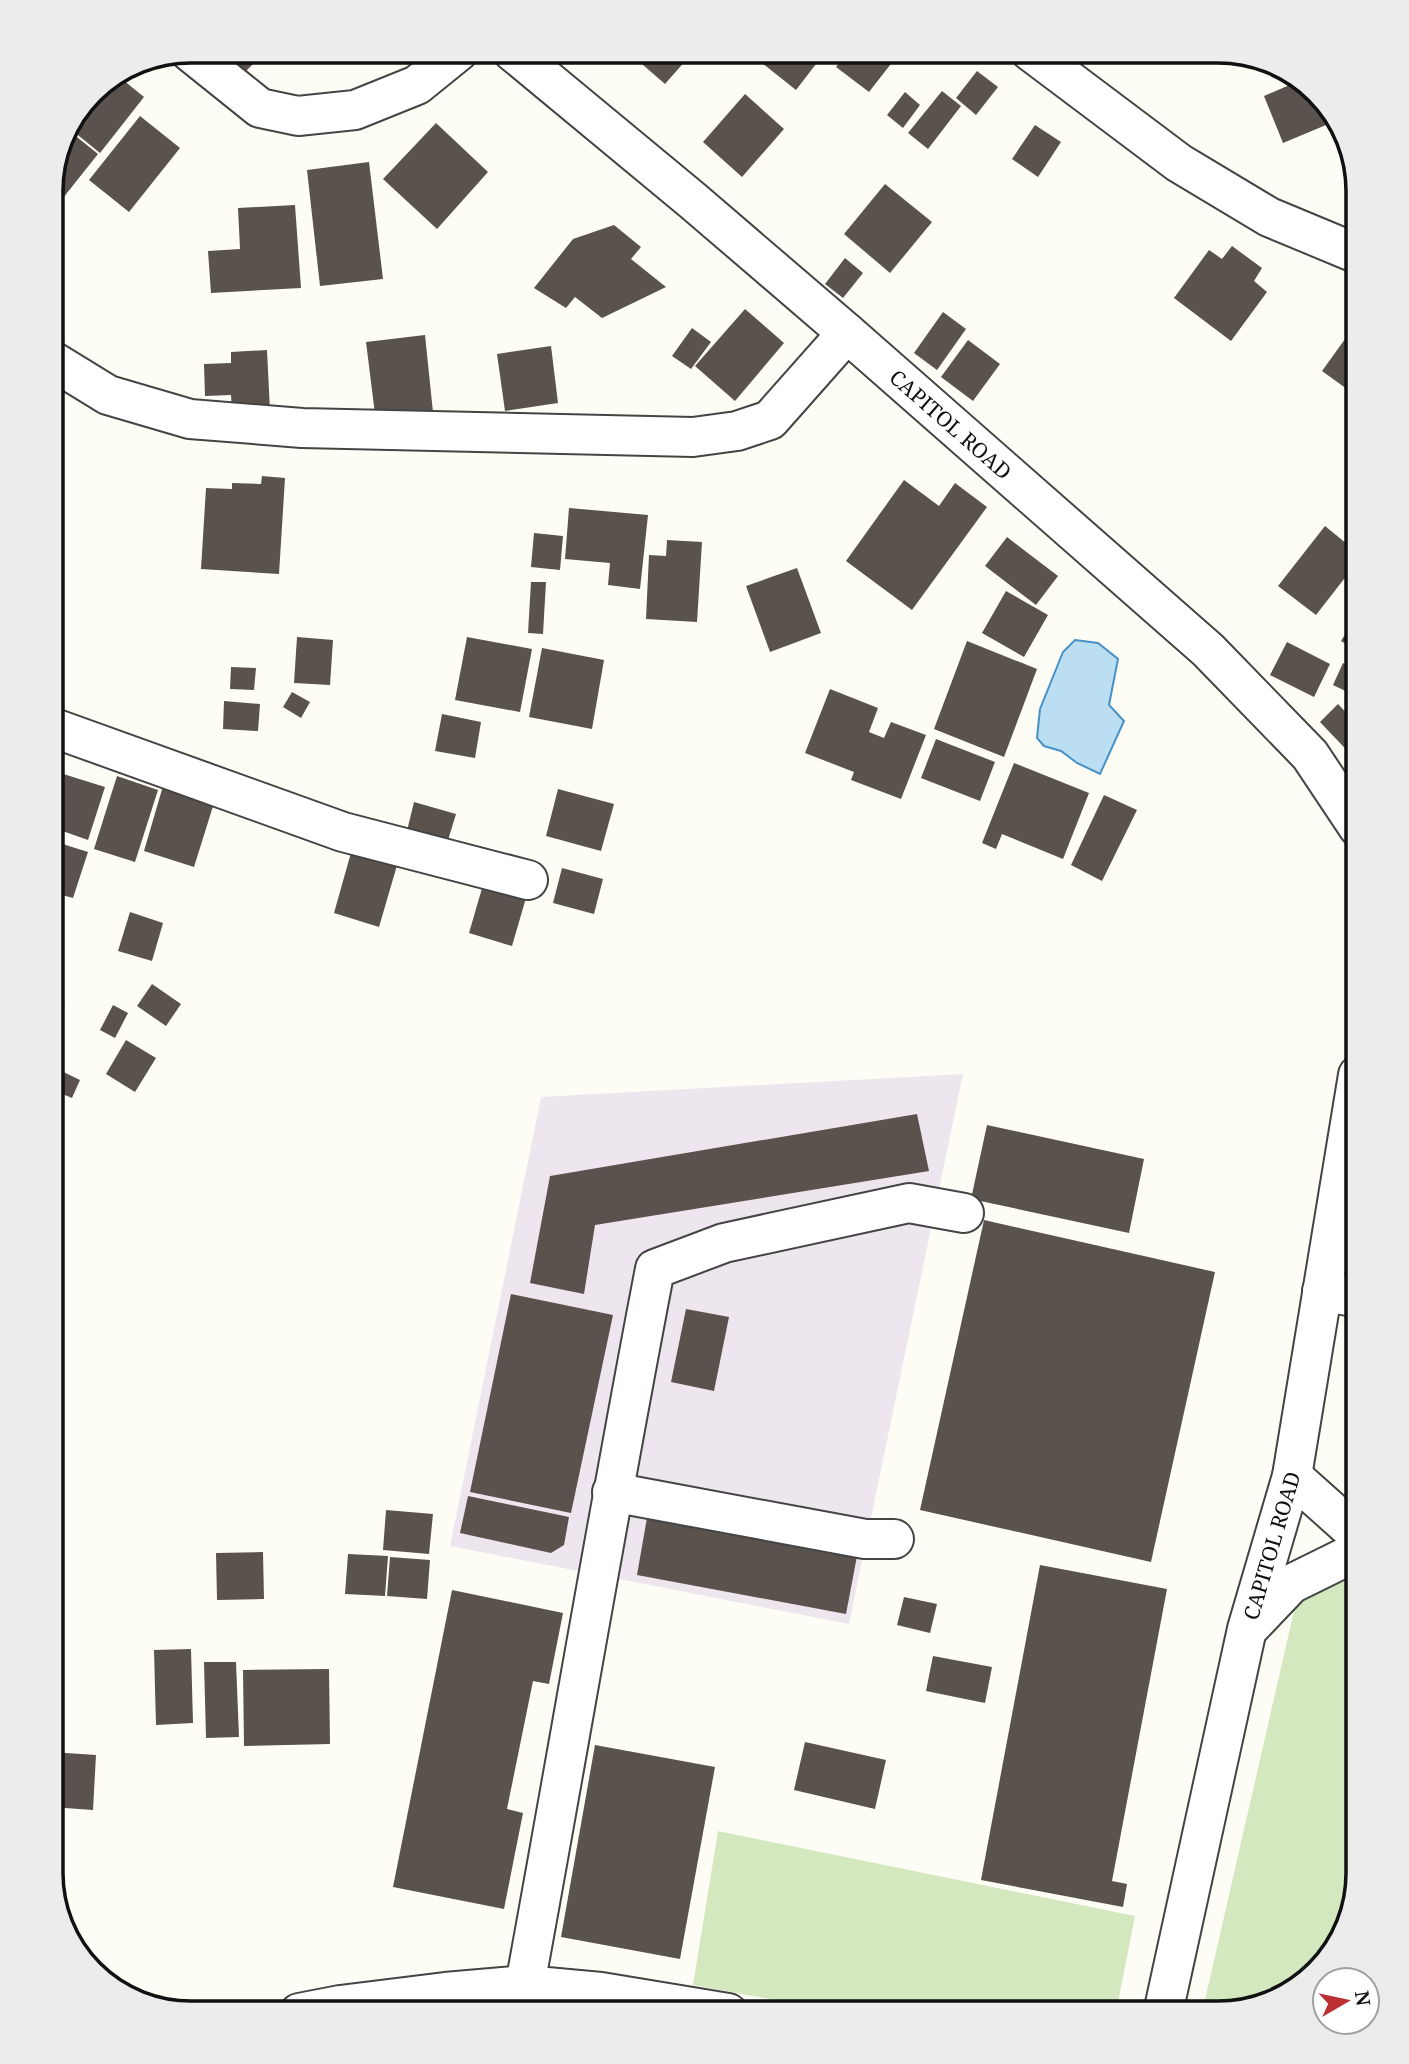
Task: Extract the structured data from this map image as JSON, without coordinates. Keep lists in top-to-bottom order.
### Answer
{
  "streets": {
    "street": ["CAPITOL ROAD"]
  },
  "north": "right"
}
